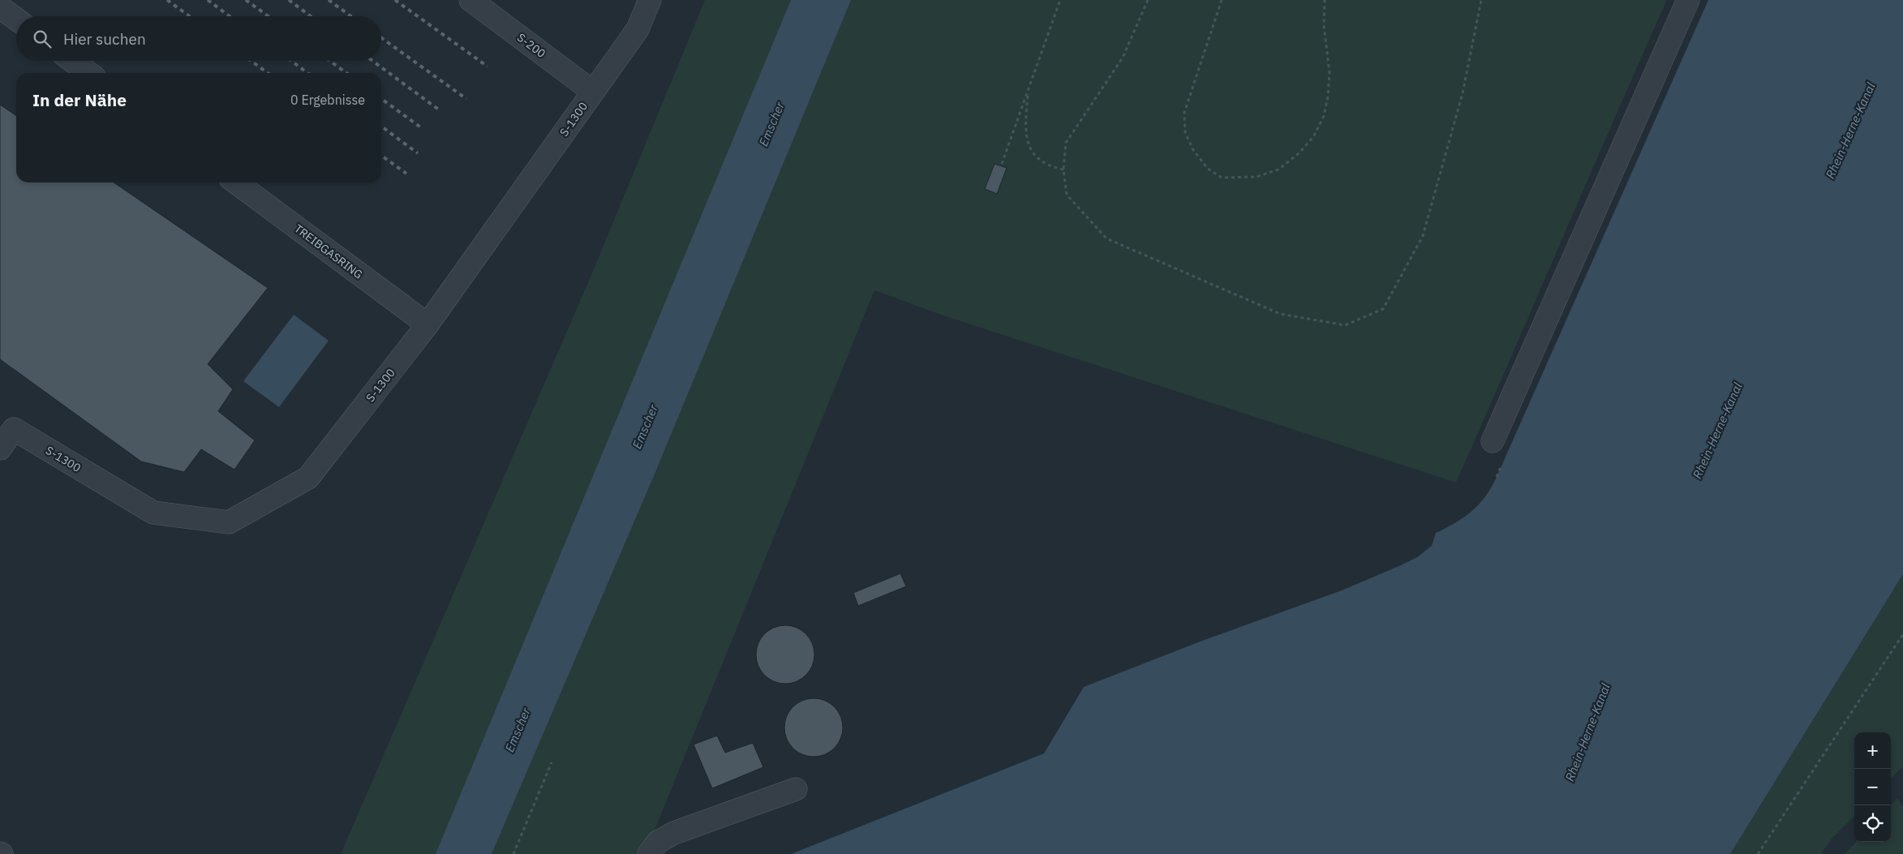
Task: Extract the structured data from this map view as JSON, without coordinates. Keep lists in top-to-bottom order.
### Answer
{
  "streets": {
    "lane": ["S-200", "S-1300", "TREIBGASRING"]
  },
  "crossings": [
    ["S-200", "S-1300"],
    ["S-1300", "TREIBGASRING"]
  ],
  "water": ["Emscher", "Rhein-Herne-Kanal"],
  "page": {
    "search": "Hier suchen",
    "heading": ["In der Nähe", "0 Ergebnisse"],
    "map_buttons": ["+", "−"]
  }
}
